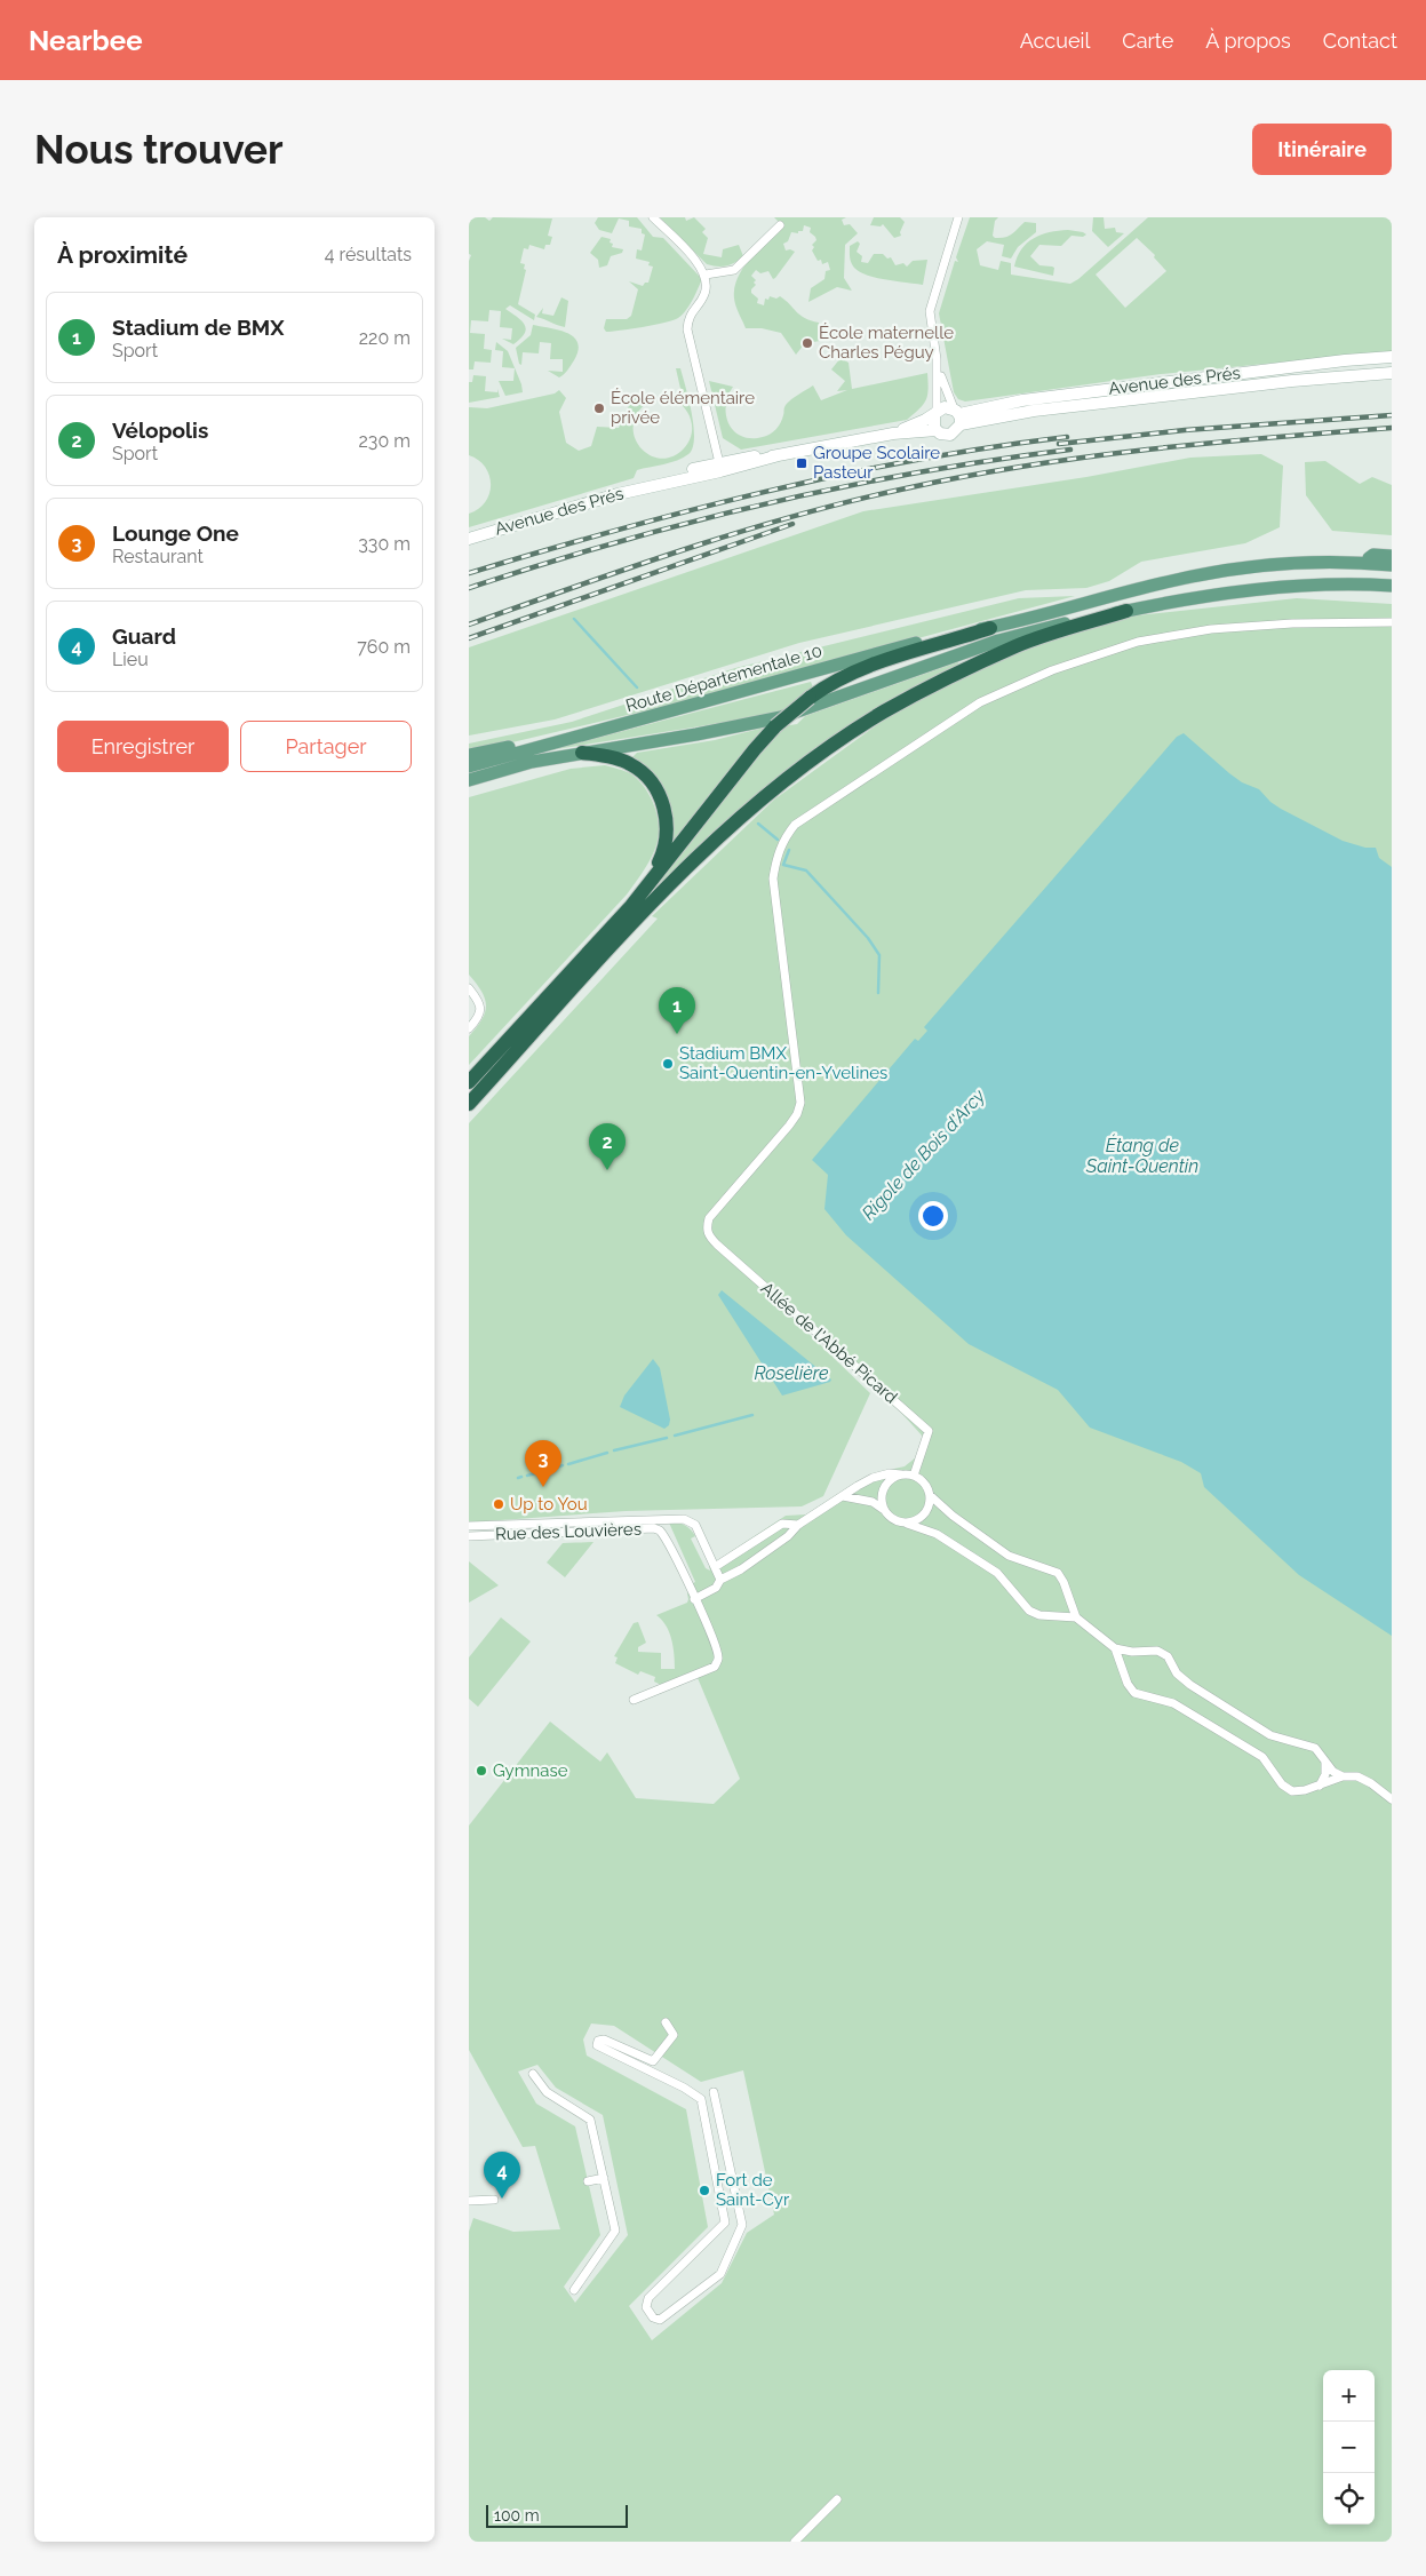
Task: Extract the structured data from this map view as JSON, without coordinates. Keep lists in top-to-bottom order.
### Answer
{
  "streets": {
    "main road": ["Avenue des Prés", "Route Départementale 10"],
    "street": ["Allée de l'Abbé Picard", "Rue des Louvières"]
  },
  "water": ["Étang de Saint-Quentin", "Rigole de Bois d'Arcy", "Roselière"],
  "places": {
    "other": [
      "École maternelle Charles Péguy",
      "École élémentaire privée",
      "Stadium BMX Saint-Quentin-en-Yvelines",
      "Up to You",
      "Gymnase",
      "Fort de Saint-Cyr"
    ],
    "transit": ["Groupe Scolaire Pasteur"]
  },
  "scale_bar": "100 m",
  "page": {
    "header": "Nearbee",
    "nav": [
      "Accueil",
      "Carte",
      "À propos",
      "Contact"
    ],
    "buttons": [
      "Itinéraire",
      ["Enregistrer", "Partager"]
    ],
    "title": "Nous trouver",
    "heading": ["À proximité", "4 résultats"],
    "list": [
      {
        "mark": "1",
        "name": "Stadium de BMX",
        "note": "Sport",
        "value": "220 m"
      },
      {
        "mark": "2",
        "name": "Vélopolis",
        "note": "Sport",
        "value": "230 m"
      },
      {
        "mark": "3",
        "name": "Lounge One",
        "note": "Restaurant",
        "value": "330 m"
      },
      {
        "mark": "4",
        "name": "Guard",
        "note": "Lieu",
        "value": "760 m"
      }
    ],
    "pins": [
      "1",
      "2",
      "3",
      "4"
    ],
    "map_buttons": ["+", "−"],
    "scale": "100 m"
  }
}
